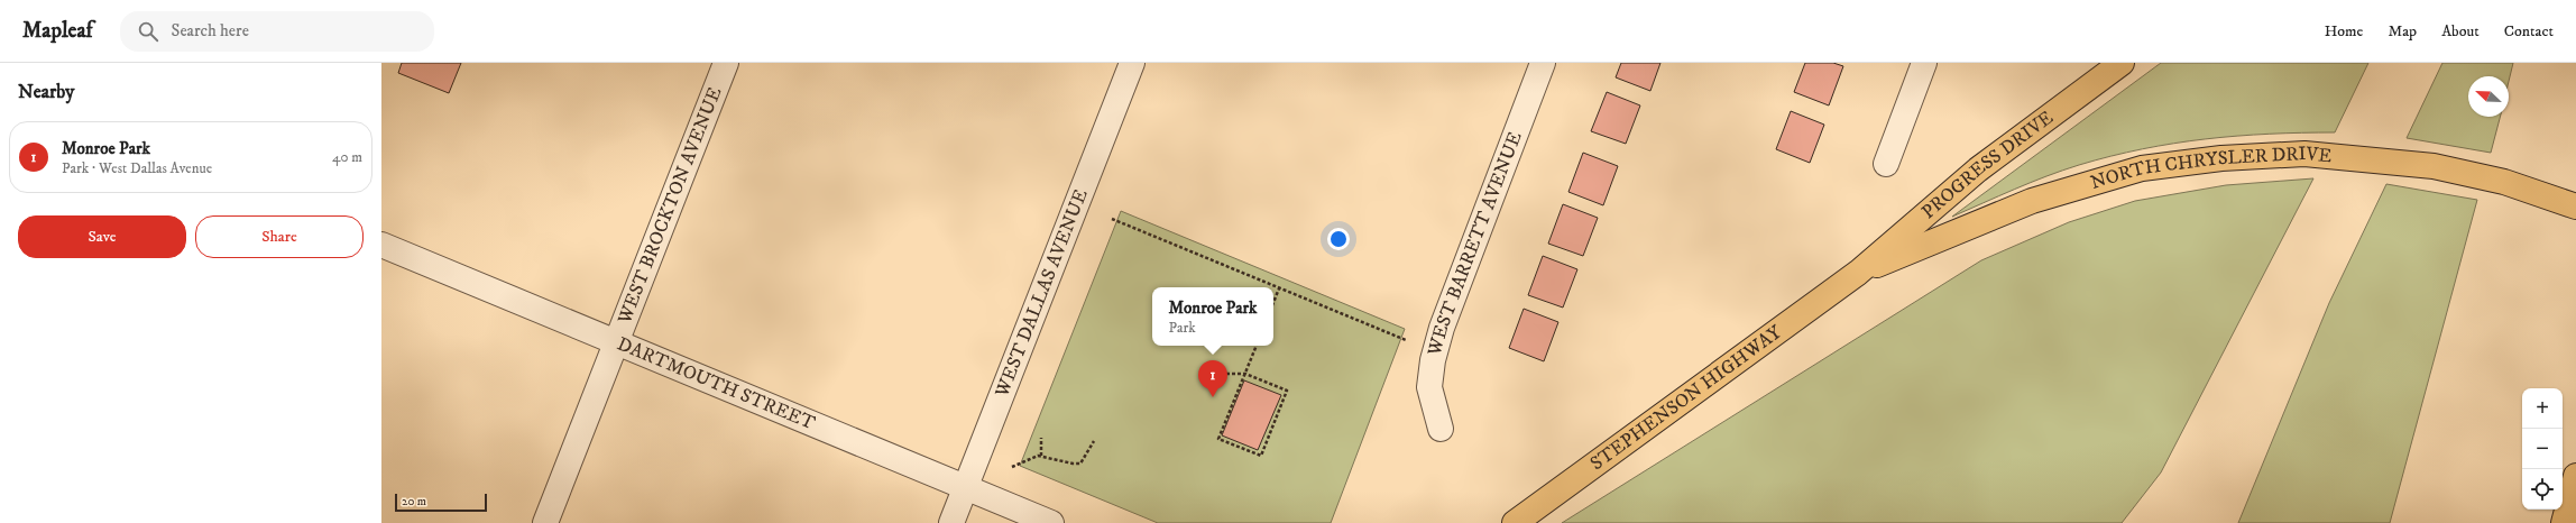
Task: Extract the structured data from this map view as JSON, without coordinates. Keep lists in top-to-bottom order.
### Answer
{
  "streets": {
    "main road": ["PROGRESS DRIVE", "NORTH CHRYSLER DRIVE", "STEPHENSON HIGHWAY"],
    "street": [
      "WEST BROCKTON AVENUE",
      "WEST BARRETT AVENUE",
      "WEST DALLAS AVENUE",
      "DARTMOUTH STREET"
    ]
  },
  "crossings": [
    ["PROGRESS DRIVE", "NORTH CHRYSLER DRIVE"],
    ["PROGRESS DRIVE", "STEPHENSON HIGHWAY"],
    ["NORTH CHRYSLER DRIVE", "STEPHENSON HIGHWAY"],
    ["WEST BROCKTON AVENUE", "DARTMOUTH STREET"],
    ["WEST DALLAS AVENUE", "DARTMOUTH STREET"]
  ],
  "scale_bar": "20 m",
  "north": "top left",
  "page": {
    "header": "Mapleaf",
    "search": "Search here",
    "nav": [
      "Home",
      "Map",
      "About",
      "Contact"
    ],
    "heading": "Nearby",
    "list": [
      {
        "mark": "1",
        "name": "Monroe Park",
        "note": "Park · West Dallas Avenue",
        "value": "40 m"
      }
    ],
    "buttons": ["Save", "Share"],
    "popup": ["Monroe Park", "Park"],
    "pins": "1",
    "map_buttons": ["+", "−"],
    "scale": "20 m"
  }
}
